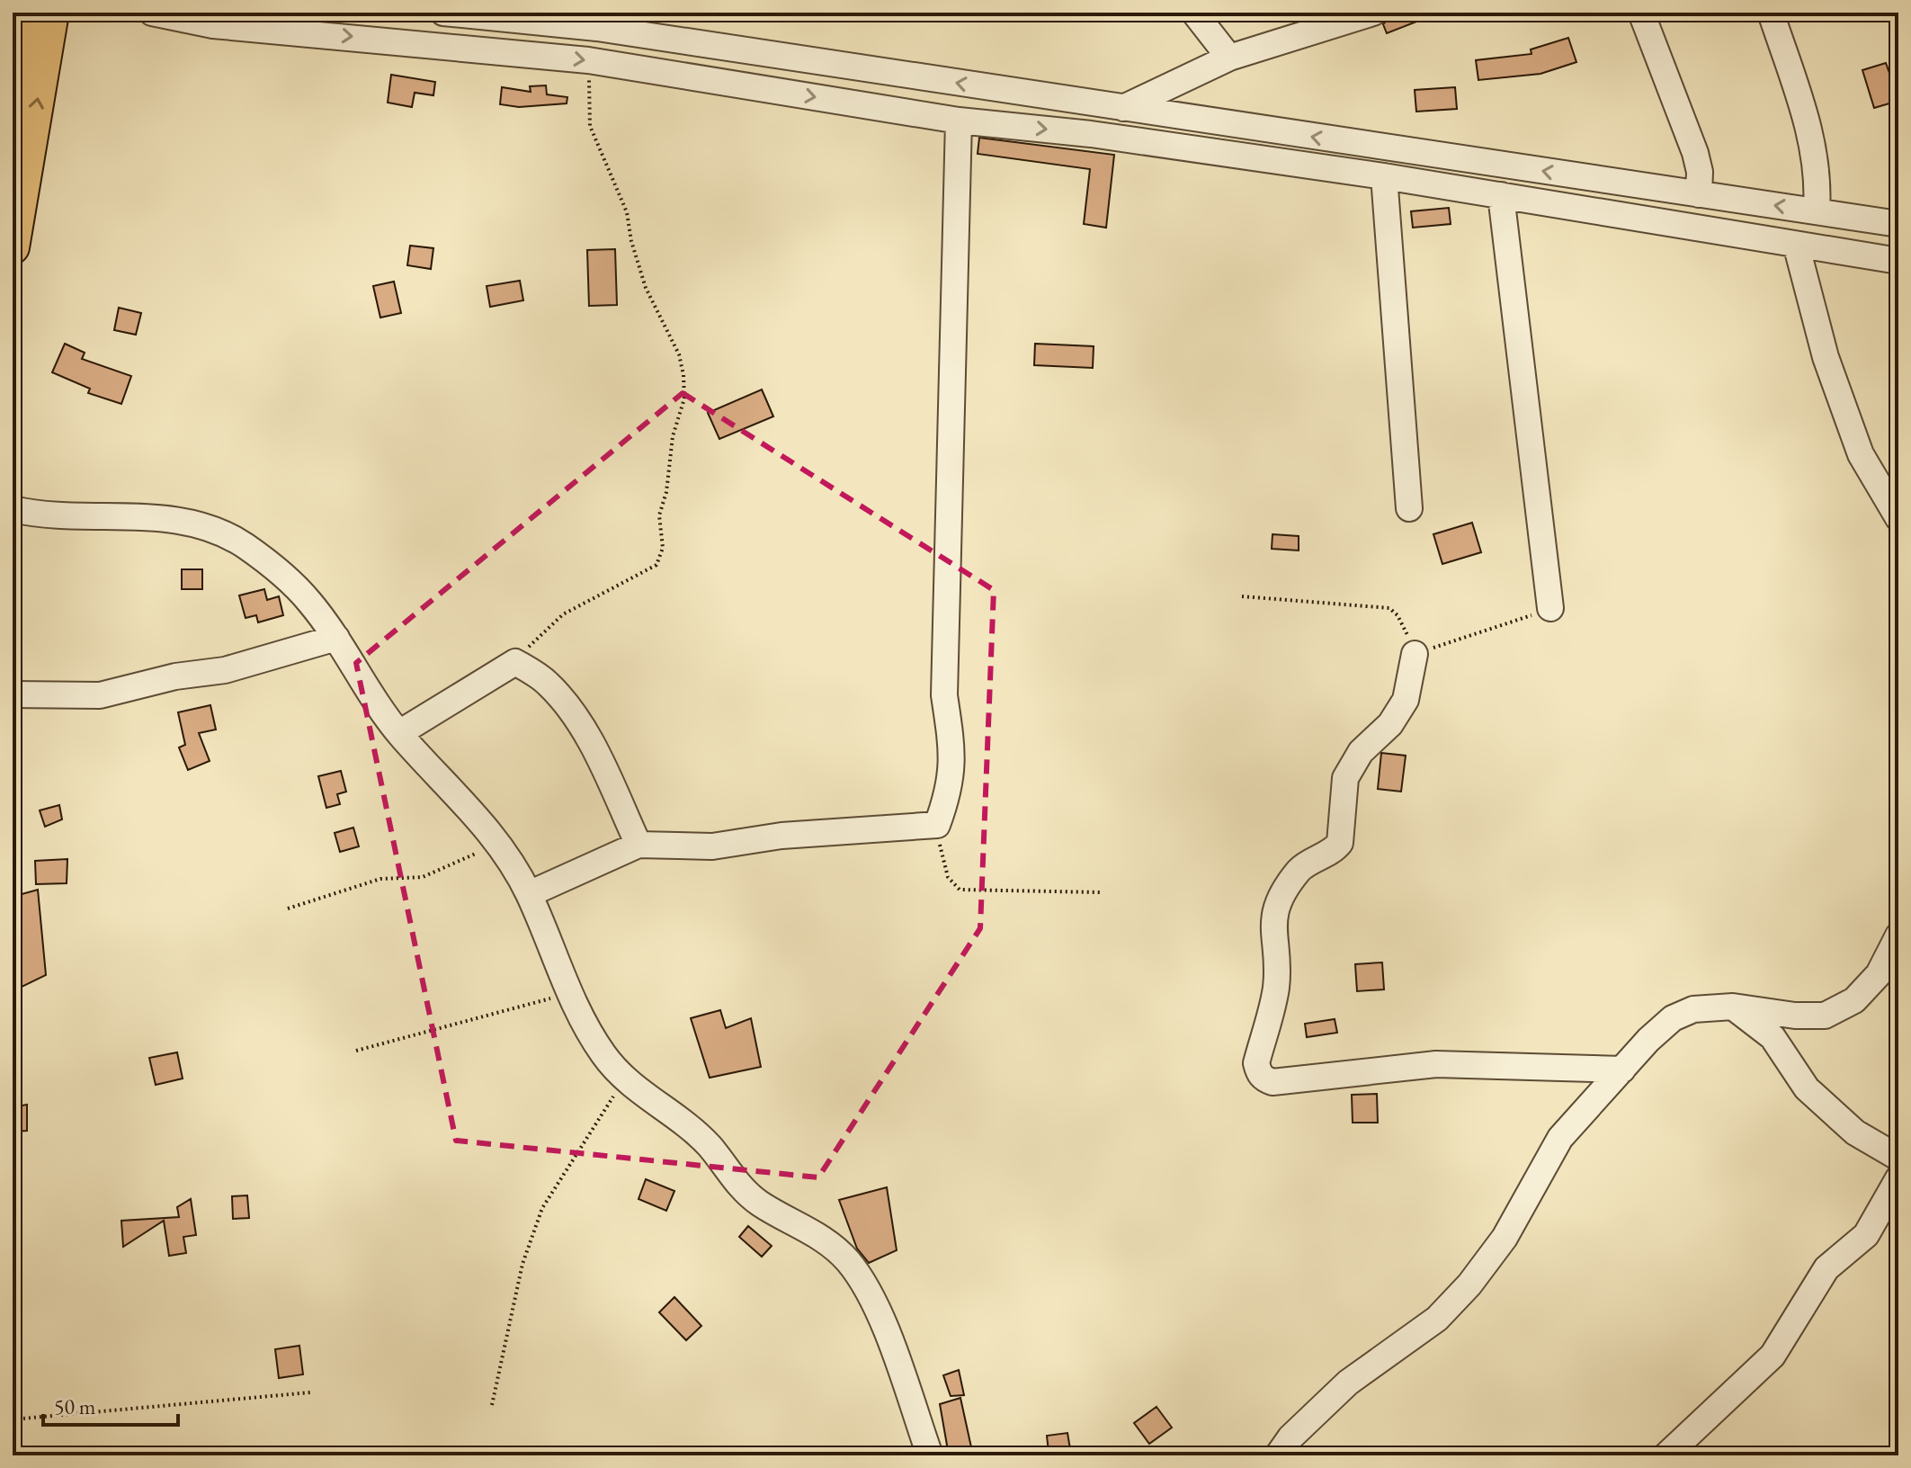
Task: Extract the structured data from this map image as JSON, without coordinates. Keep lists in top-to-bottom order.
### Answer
{
  "scale_bar": "50 m"
}
